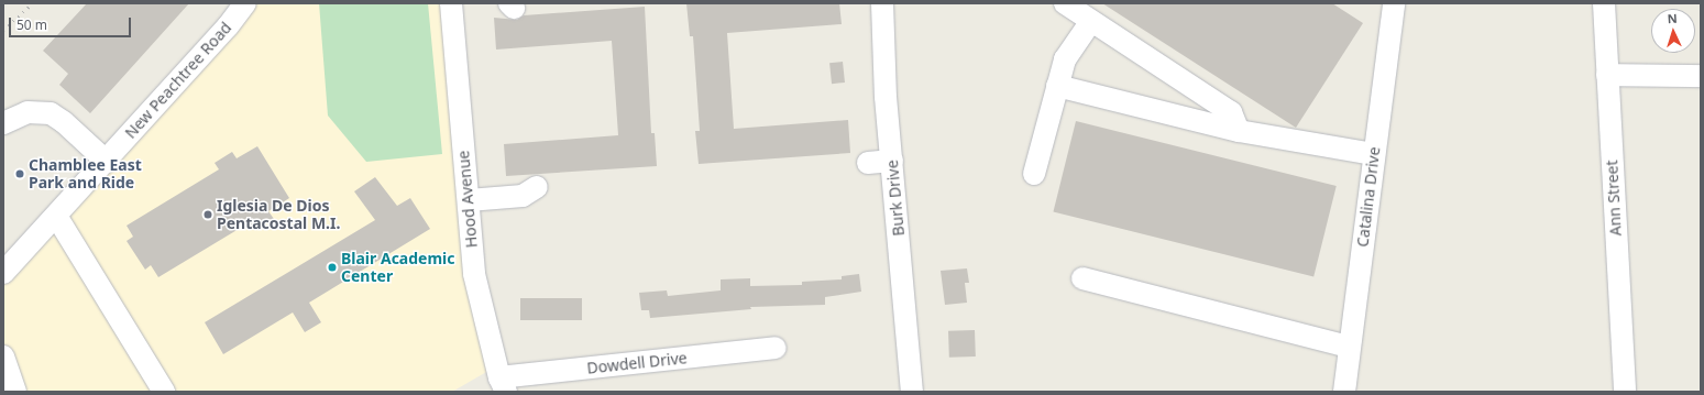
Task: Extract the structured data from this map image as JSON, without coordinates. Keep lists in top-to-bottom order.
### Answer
{
  "streets": {
    "street": [
      "New Peachtree Road",
      "Catalina Drive",
      "Burk Drive",
      "Ann Street",
      "Hood Avenue",
      "Dowdell Drive"
    ]
  },
  "crossings": [
    ["Hood Avenue", "Dowdell Drive"]
  ],
  "places": ["Chamblee East Park and Ride", "Iglesia De Dios Pentacostal M.I.", "Blair Academic Center"],
  "scale_bar": "50 m",
  "north": "top"
}
